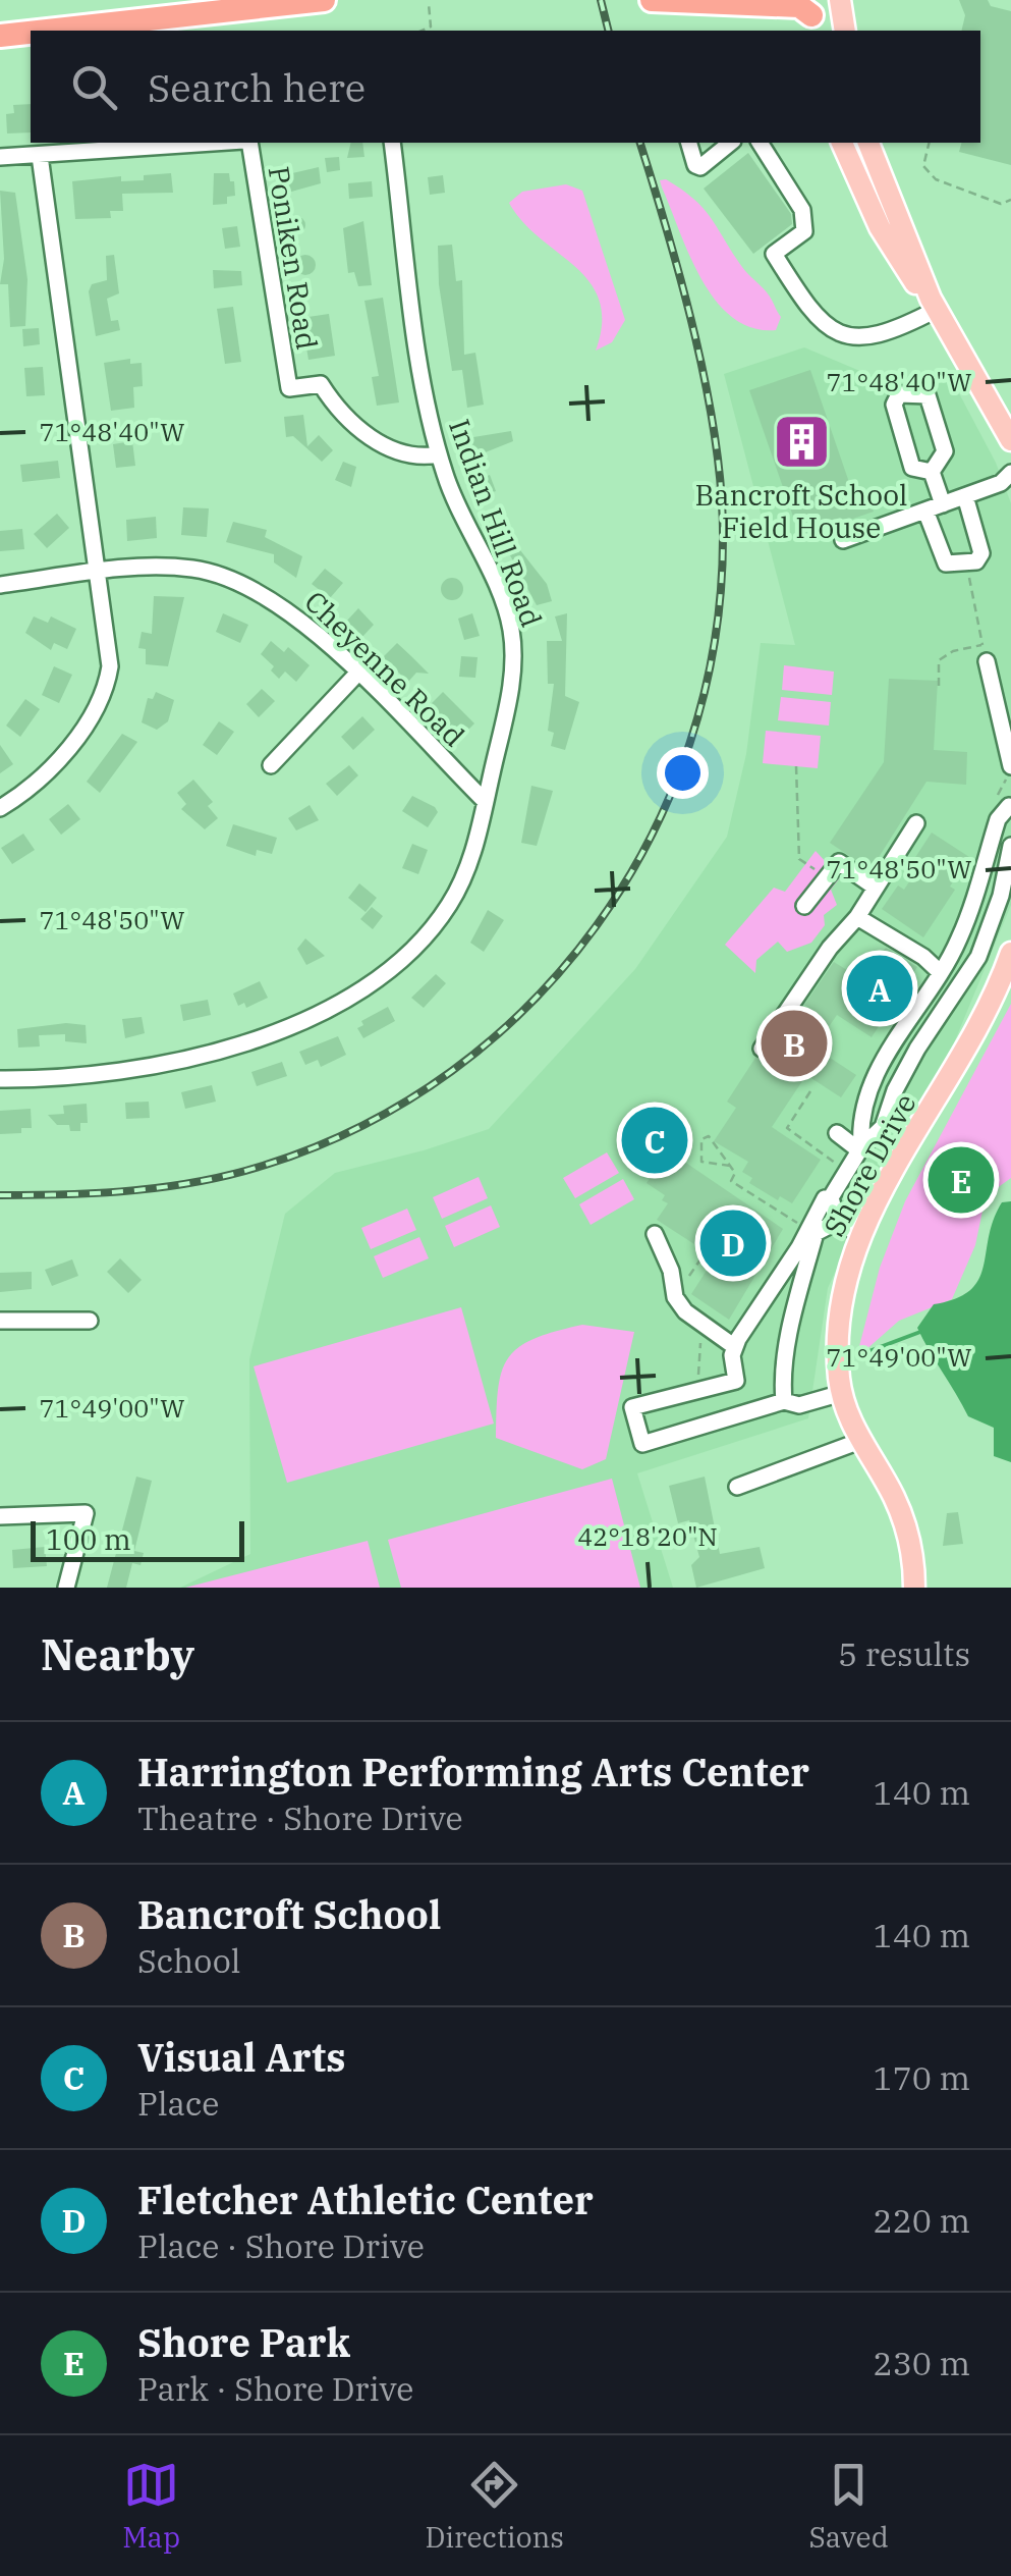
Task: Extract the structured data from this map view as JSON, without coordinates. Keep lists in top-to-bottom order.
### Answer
{
  "streets": {
    "main road": ["Shore Drive"],
    "street": ["Poniken Road", "Indian Hill Road", "Cheyenne Road"]
  },
  "crossings": [
    ["Poniken Road", "Indian Hill Road"],
    ["Indian Hill Road", "Cheyenne Road"]
  ],
  "places": {
    "building": ["Bancroft School Field House"]
  },
  "scale_bar": "100 m",
  "page": {
    "search": "Search here",
    "pins": [
      "A",
      "B",
      "C",
      "E",
      "D"
    ],
    "scale": "100 m",
    "heading": ["Nearby", "5 results"],
    "list": [
      {
        "mark": "A",
        "name": "Harrington Performing Arts Center",
        "note": "Theatre · Shore Drive",
        "value": "140 m"
      },
      {
        "mark": "B",
        "name": "Bancroft School",
        "note": "School",
        "value": "140 m"
      },
      {
        "mark": "C",
        "name": "Visual Arts",
        "note": "Place",
        "value": "170 m"
      },
      {
        "mark": "D",
        "name": "Fletcher Athletic Center",
        "note": "Place · Shore Drive",
        "value": "220 m"
      },
      {
        "mark": "E",
        "name": "Shore Park",
        "note": "Park · Shore Drive",
        "value": "230 m"
      }
    ],
    "nav": ["Map", "Directions", "Saved"]
  },
  "coordinates": [
    "71°48'40\"W",
    "71°48'50\"W",
    "71°49'00\"W",
    "42°18'20\"N"
  ]
}
